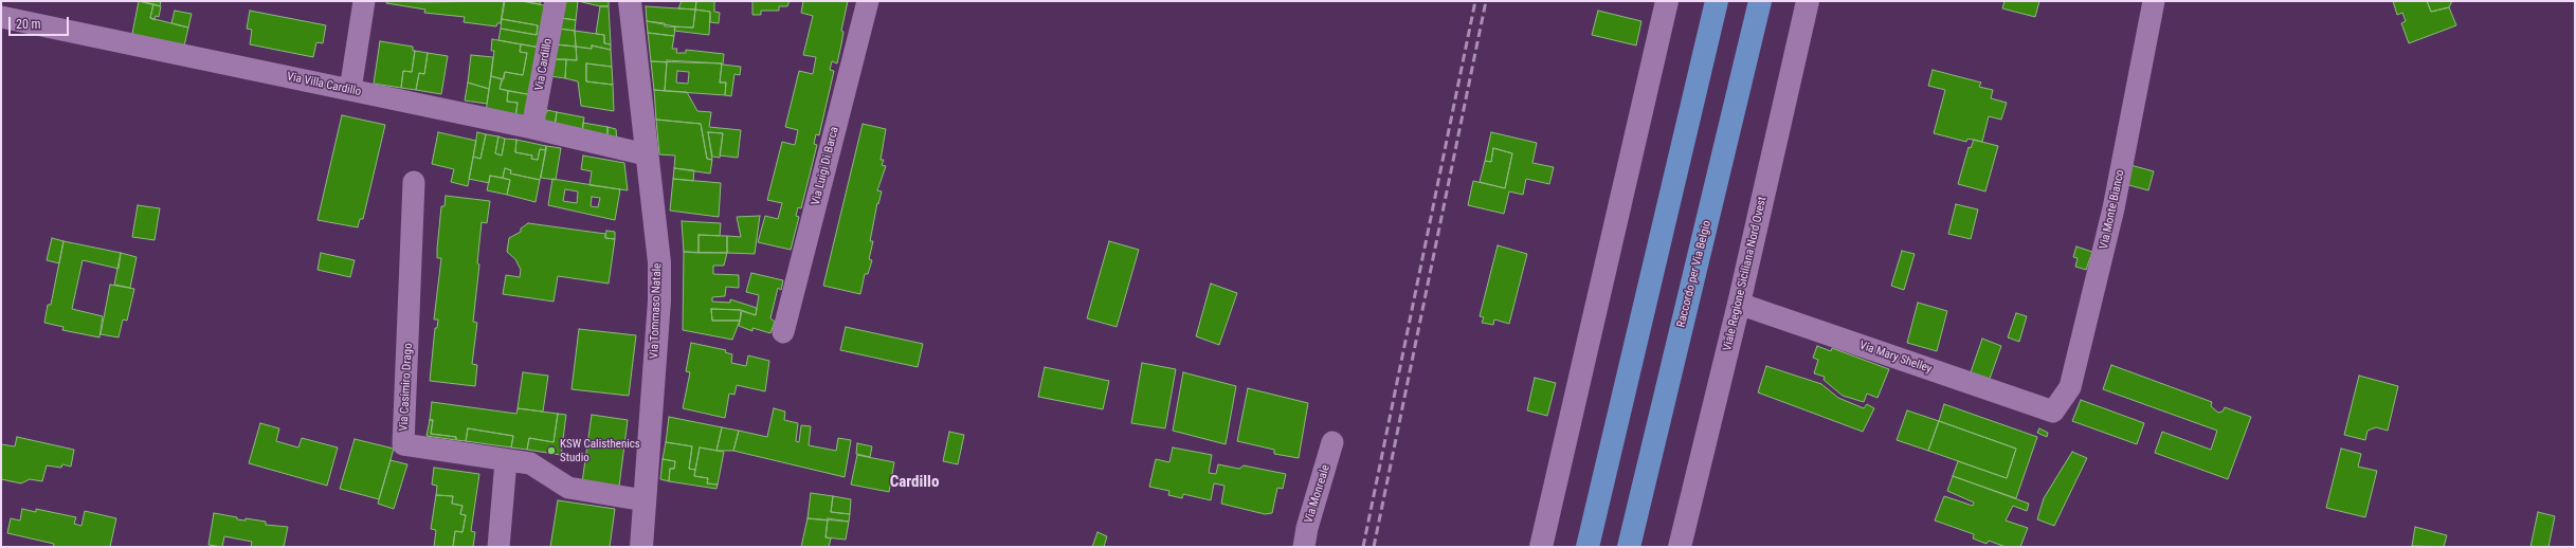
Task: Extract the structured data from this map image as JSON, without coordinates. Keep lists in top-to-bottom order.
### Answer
{
  "streets": {
    "highway": ["Raccordo per Via Belgio"],
    "street": [
      "Via Cardillo",
      "Via Villa Cardillo",
      "Via Luigi Di Barca",
      "Via Monte Bianco",
      "Viale Regione Siciliana Nord Ovest",
      "Via Tommaso Natale",
      "Via Mary Shelley",
      "Via Casimiro Drago",
      "Via Monreale"
    ]
  },
  "crossings": [
    ["Via Cardillo", "Via Villa Cardillo"],
    ["Via Villa Cardillo", "Via Tommaso Natale"],
    ["Via Monte Bianco", "Via Mary Shelley"],
    ["Viale Regione Siciliana Nord Ovest", "Via Mary Shelley"],
    ["Via Tommaso Natale", "Via Casimiro Drago"]
  ],
  "districts": ["Cardillo"],
  "places": ["KSW Calisthenics Studio"],
  "scale_bar": "20 m"
}
